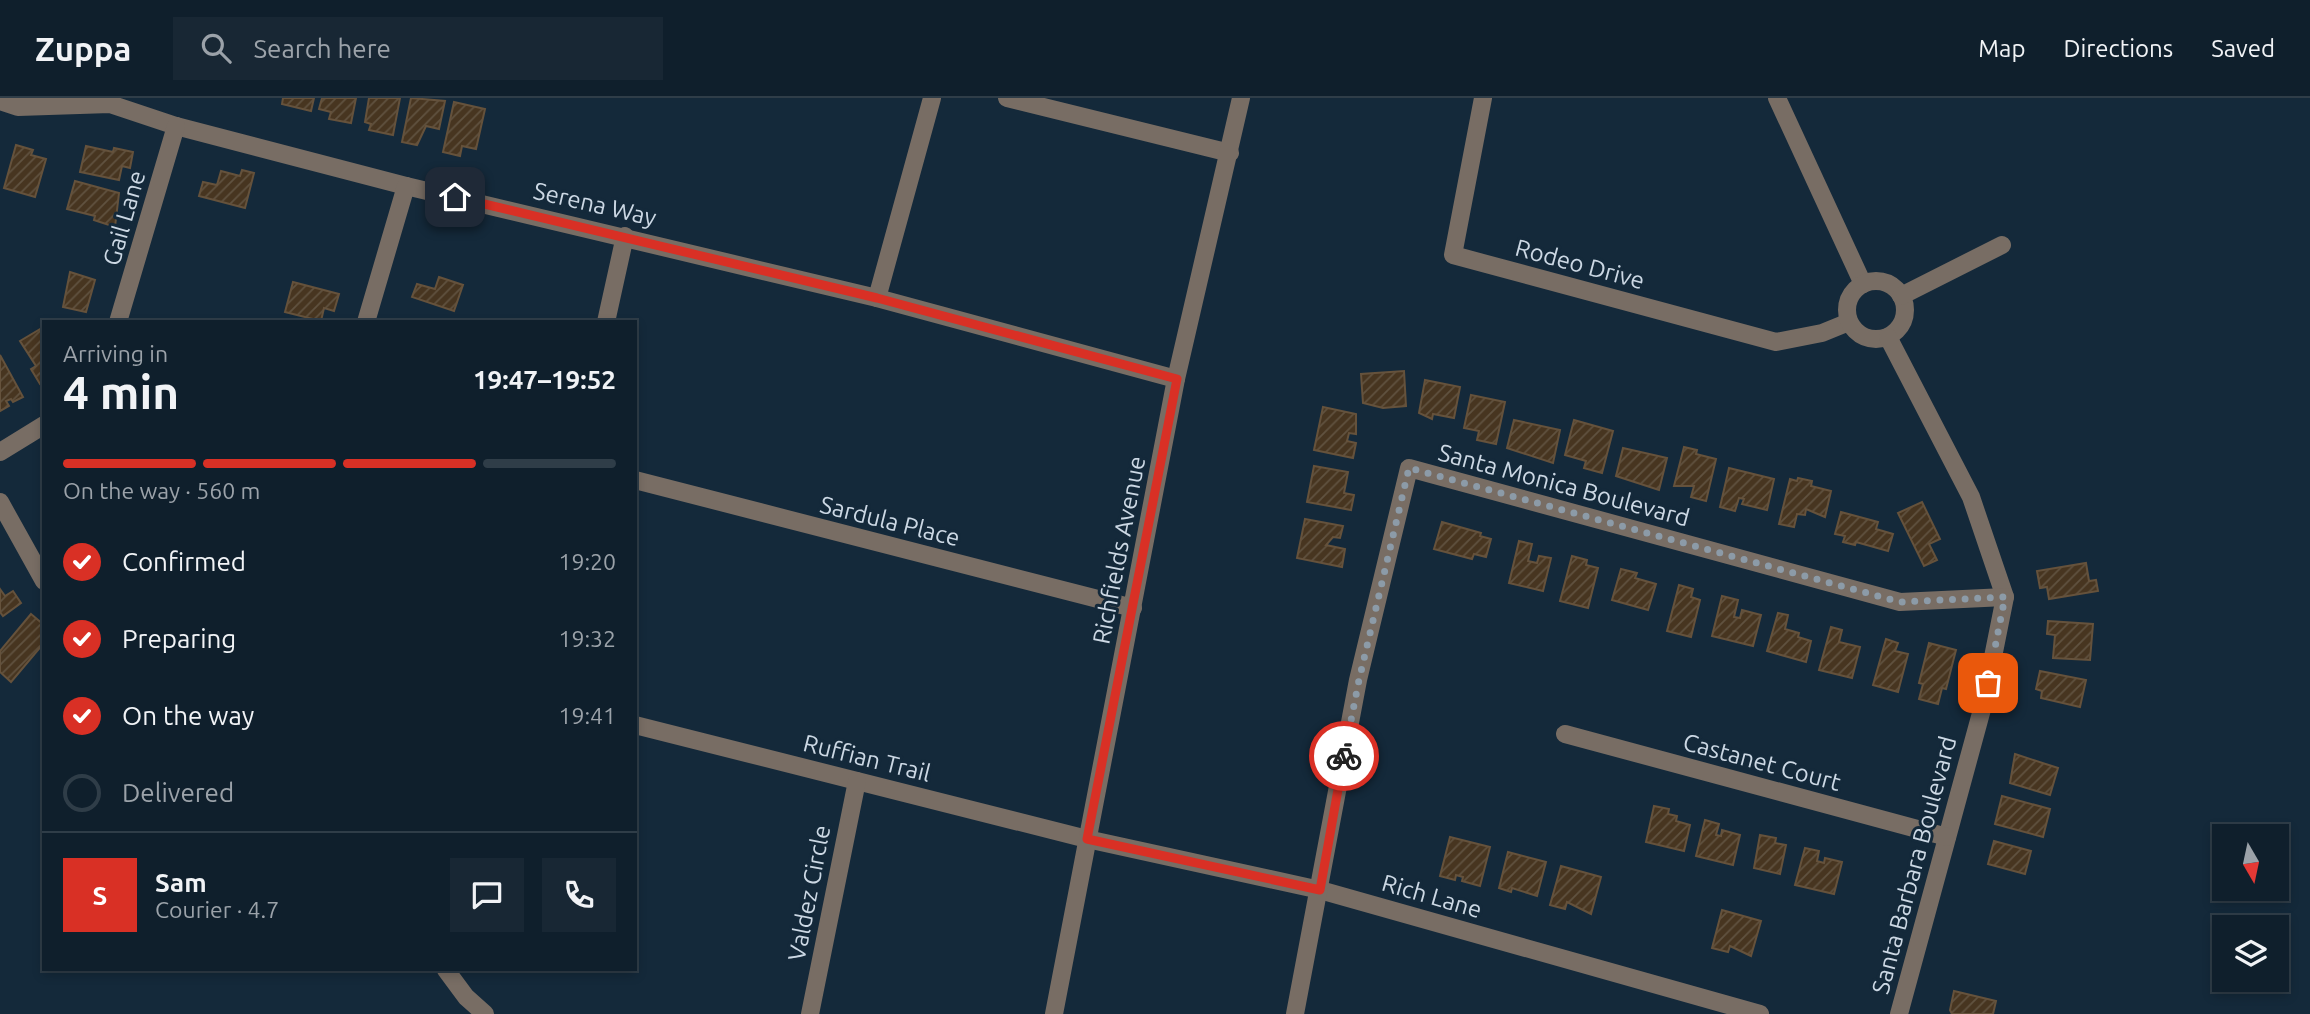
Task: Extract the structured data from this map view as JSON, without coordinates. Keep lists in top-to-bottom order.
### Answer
{
  "streets": {
    "street": [
      "Serena Way",
      "Gail Lane",
      "Rodeo Drive",
      "Santa Monica Boulevard",
      "Sardula Place",
      "Richfields Avenue",
      "Ruffian Trail",
      "Castanet Court",
      "Santa Barbara Boulevard",
      "Valdez Circle",
      "Rich Lane"
    ]
  },
  "crossings": [
    ["Serena Way", "Gail Lane"],
    ["Serena Way", "Richfields Avenue"],
    ["Santa Monica Boulevard", "Santa Barbara Boulevard"],
    ["Santa Monica Boulevard", "Rich Lane"],
    ["Sardula Place", "Richfields Avenue"],
    ["Richfields Avenue", "Ruffian Trail"],
    ["Richfields Avenue", "Rich Lane"],
    ["Ruffian Trail", "Valdez Circle"],
    ["Ruffian Trail", "Rich Lane"],
    ["Castanet Court", "Santa Barbara Boulevard"]
  ],
  "north": "bottom",
  "page": {
    "header": "Zuppa",
    "search": "Search here",
    "nav": ["Map", "Directions", "Saved"],
    "heading": ["4 min", "Arriving in", "19:47–19:52"],
    "panel": ["Sam", "Courier · 4.7"],
    "bar": "On the way · 560 m",
    "list": [
      ["Confirmed", "19:20"],
      ["Preparing", "19:32"],
      ["On the way", "19:41"],
      "Delivered"
    ],
    "round": "S"
  }
}
